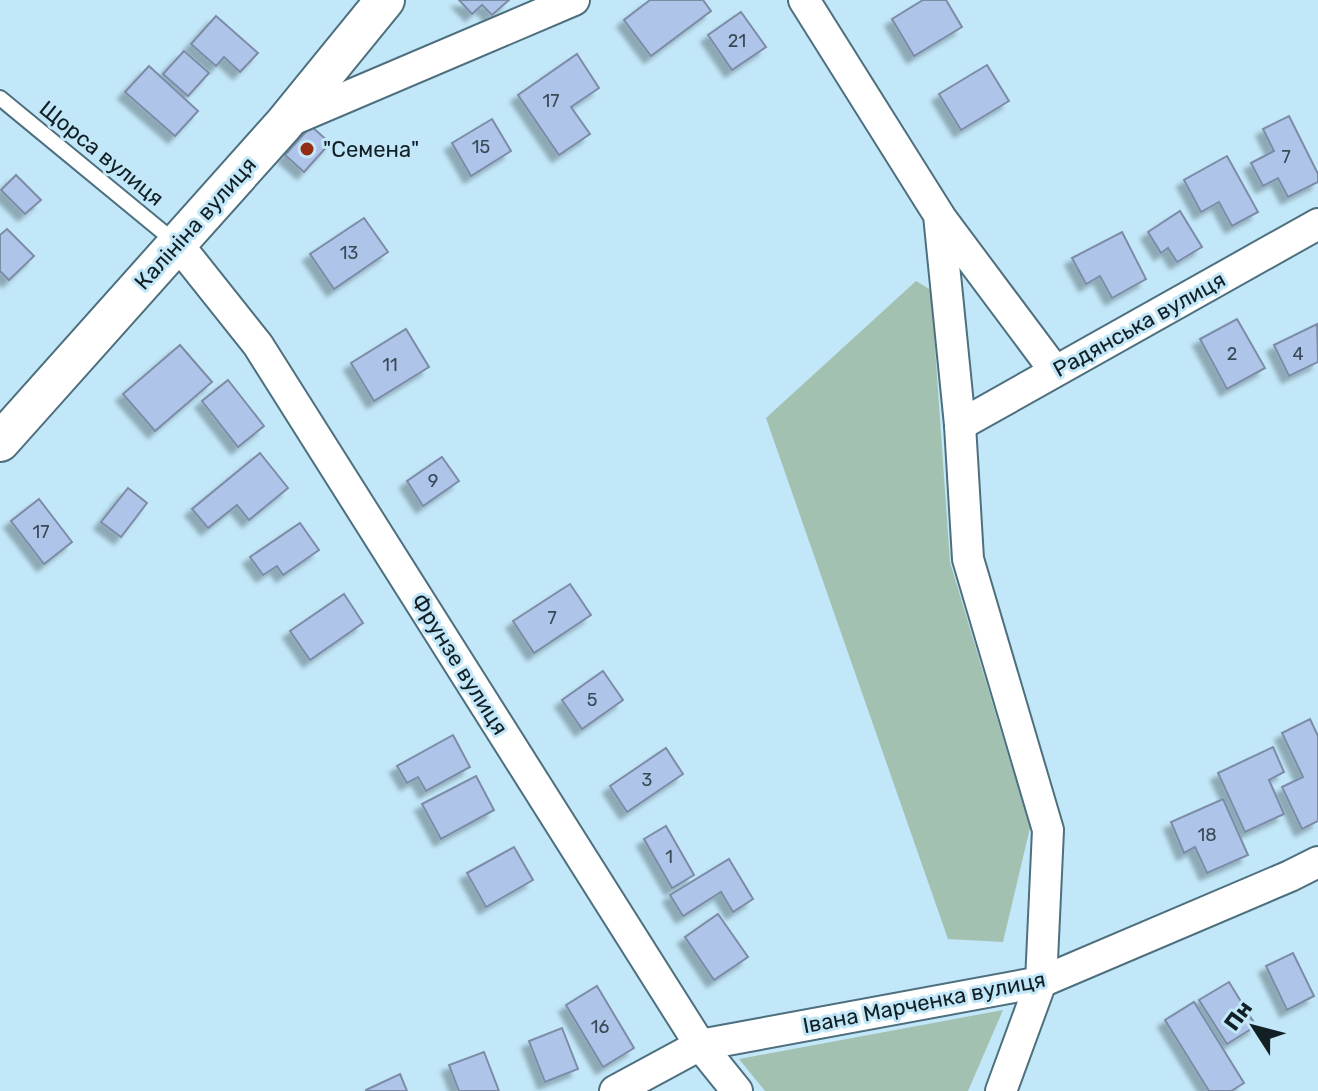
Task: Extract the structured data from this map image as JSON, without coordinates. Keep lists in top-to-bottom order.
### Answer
{
  "streets": {
    "street": [
      "Калініна вулиця",
      "Радянська вулиця",
      "Фрунзе вулиця",
      "Івана Марченка вулиця"
    ],
    "lane": ["Щорса вулиця"]
  },
  "crossings": [
    ["Щорса вулиця", "Калініна вулиця"],
    ["Щорса вулиця", "Фрунзе вулиця"],
    ["Калініна вулиця", "Фрунзе вулиця"],
    ["Фрунзе вулиця", "Івана Марченка вулиця"]
  ],
  "places": ["\"Семена\""],
  "house_numbers": [
    "21",
    "17",
    "15",
    "7",
    "13",
    "2",
    "4",
    "11",
    "9",
    "17",
    "7",
    "5",
    "3",
    "18",
    "1",
    "16"
  ],
  "north": "top left"
}
